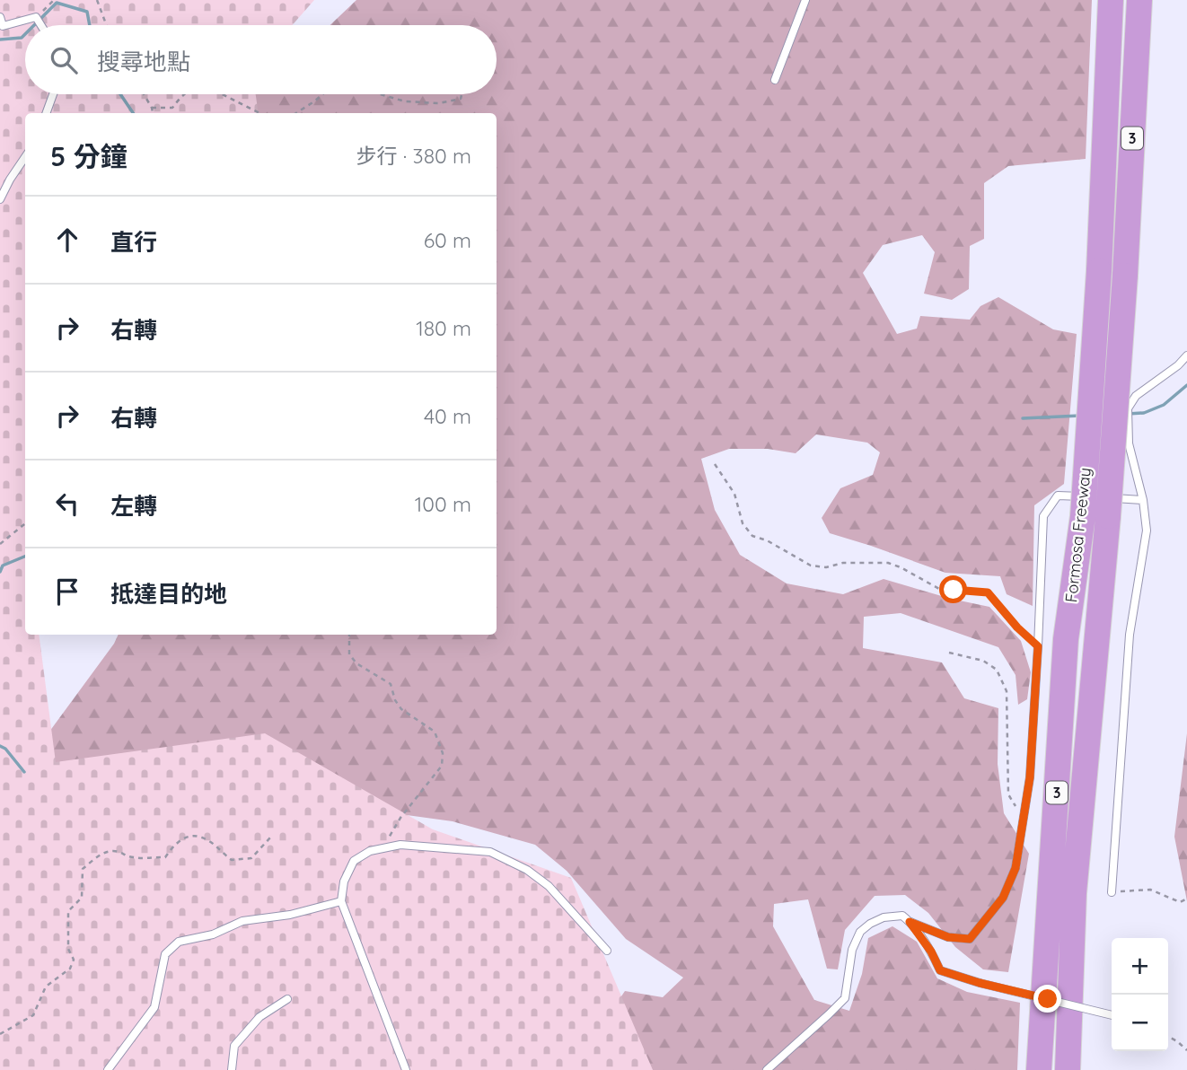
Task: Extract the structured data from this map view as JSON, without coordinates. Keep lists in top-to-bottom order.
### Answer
{
  "streets": {
    "highway": ["3", "Formosa Freeway"]
  },
  "page": {
    "search": "搜尋地點",
    "heading": ["5 分鐘", "步行 · 380 m"],
    "list": [
      ["直行", "60 m"],
      ["右轉", "180 m"],
      ["右轉", "40 m"],
      ["左轉", "100 m"],
      "抵達目的地"
    ],
    "map_buttons": ["+", "−"]
  }
}
